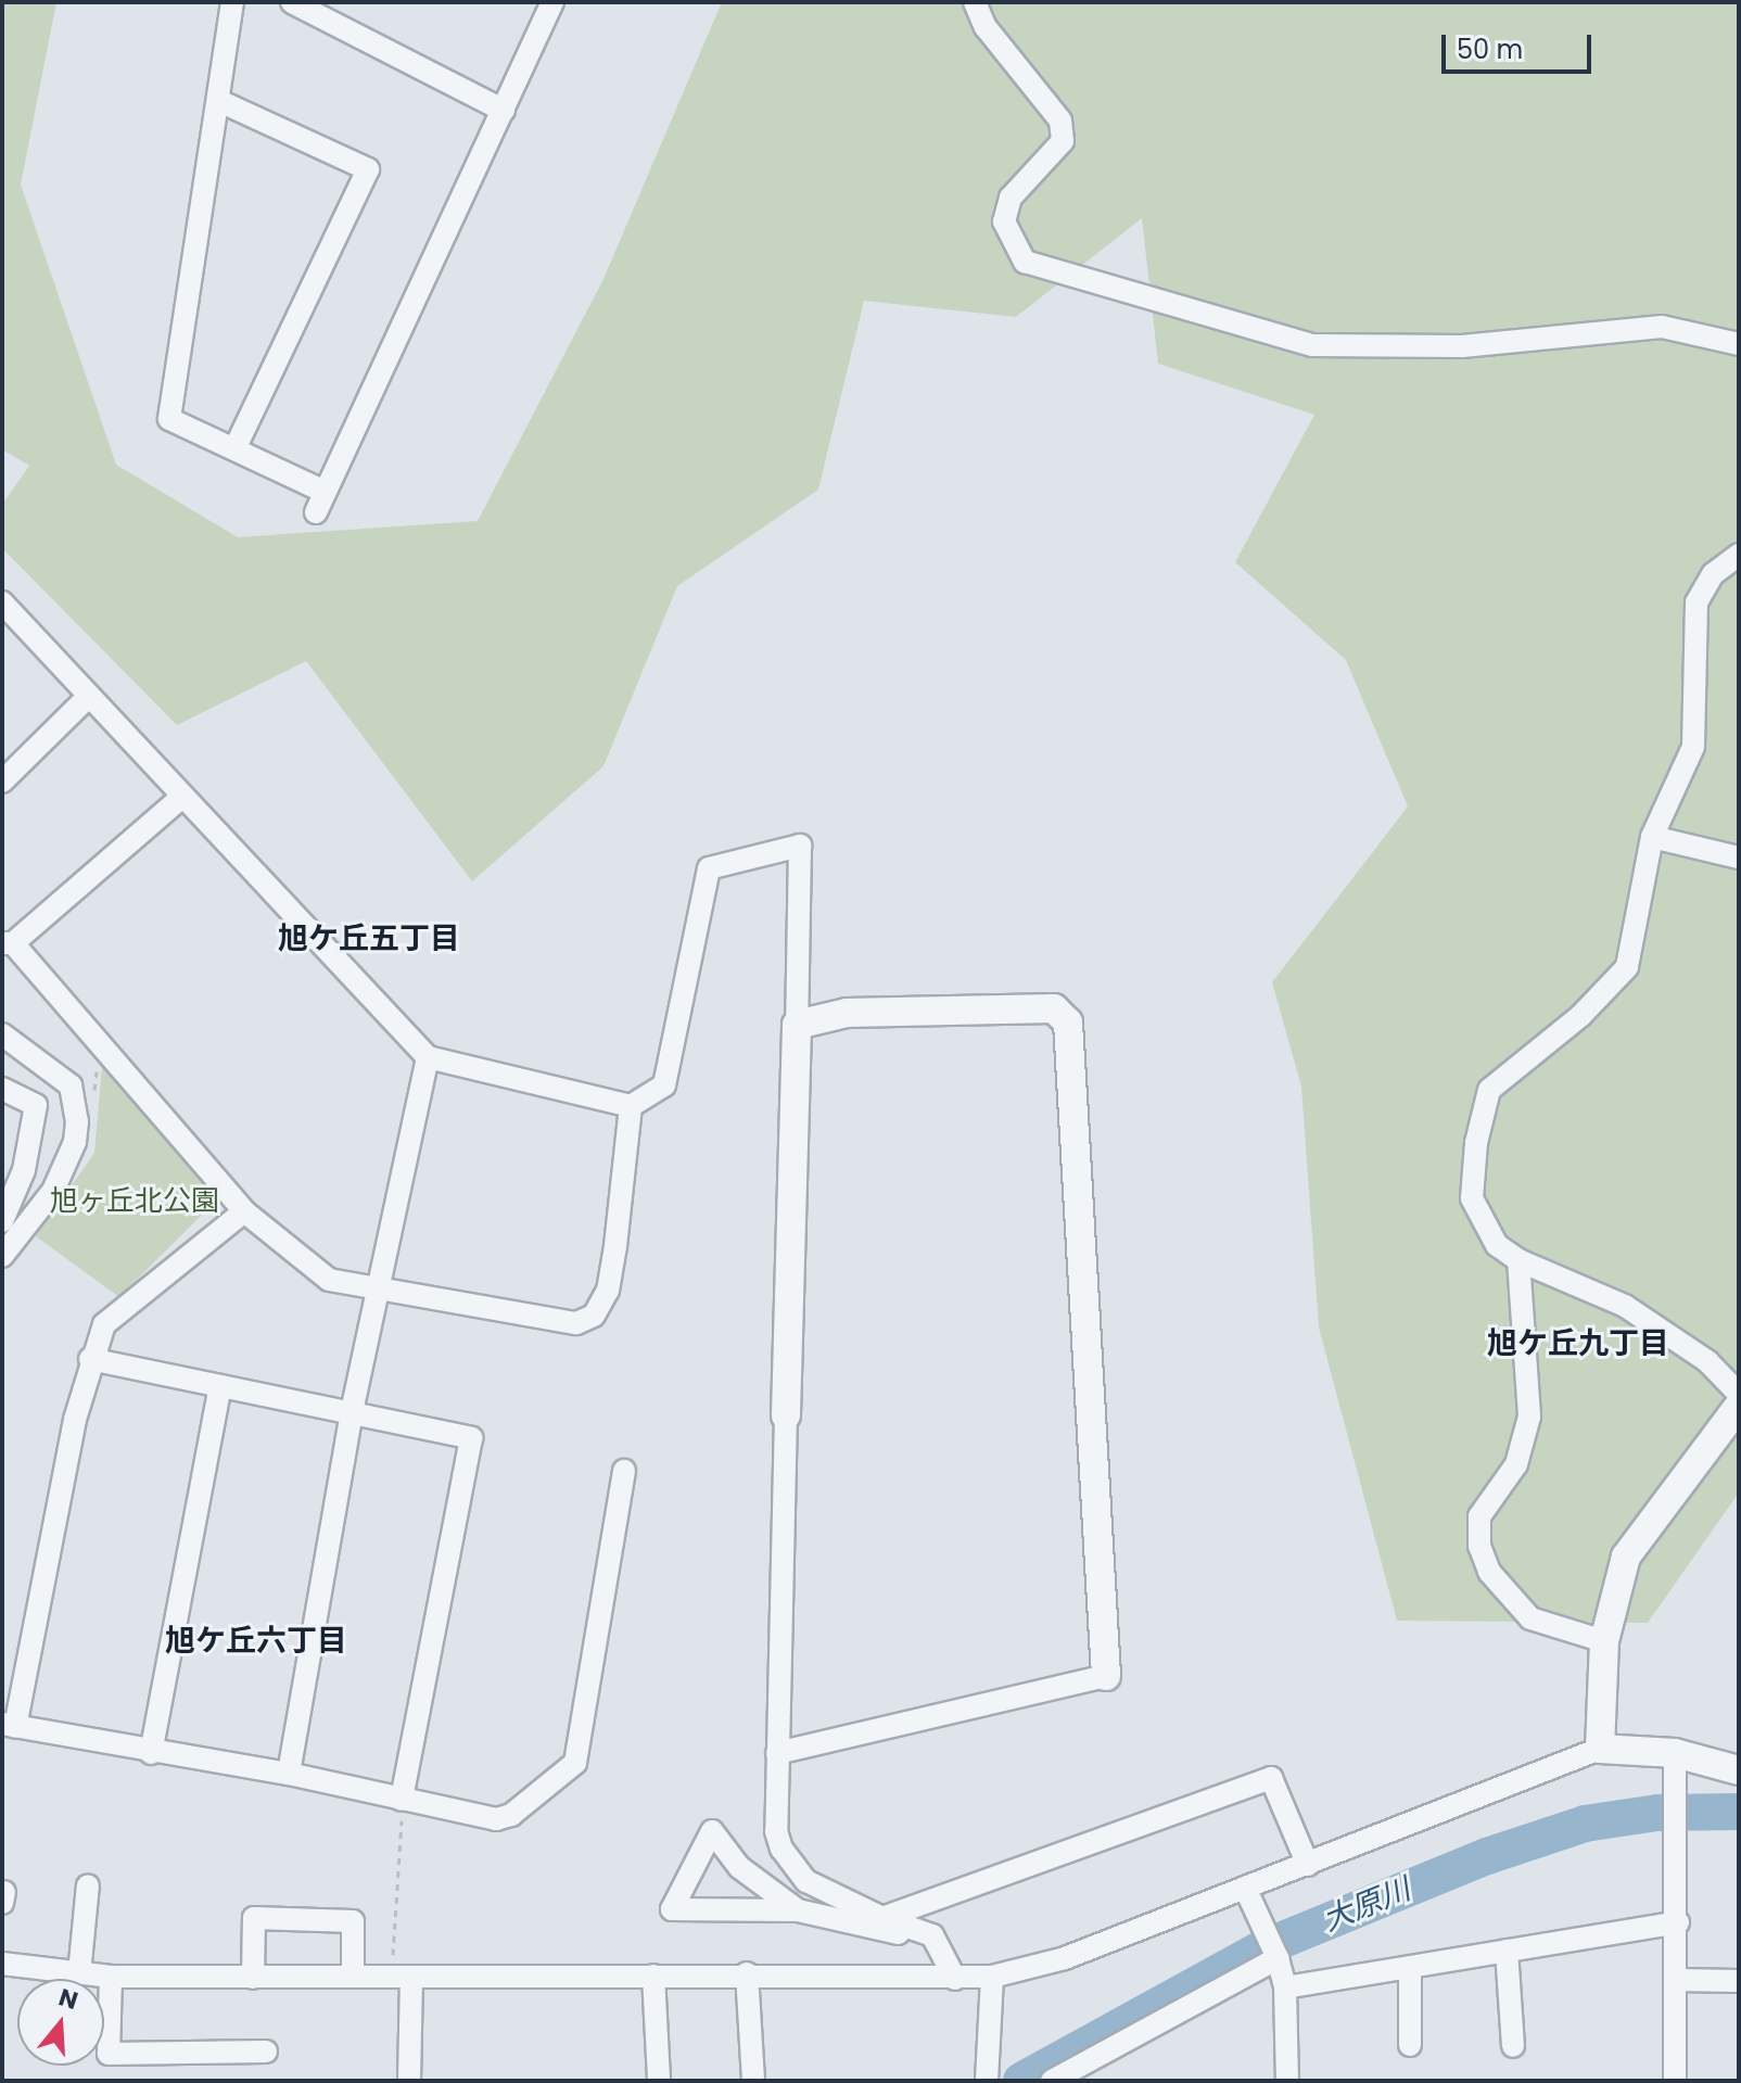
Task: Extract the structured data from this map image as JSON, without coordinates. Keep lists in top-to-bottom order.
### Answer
{
  "districts": ["旭ケ丘五丁目", "旭ケ丘九丁目", "旭ケ丘六丁目"],
  "water": ["大原川"],
  "parks": ["旭ヶ丘北公園"],
  "scale_bar": "50 m",
  "north": "top"
}
